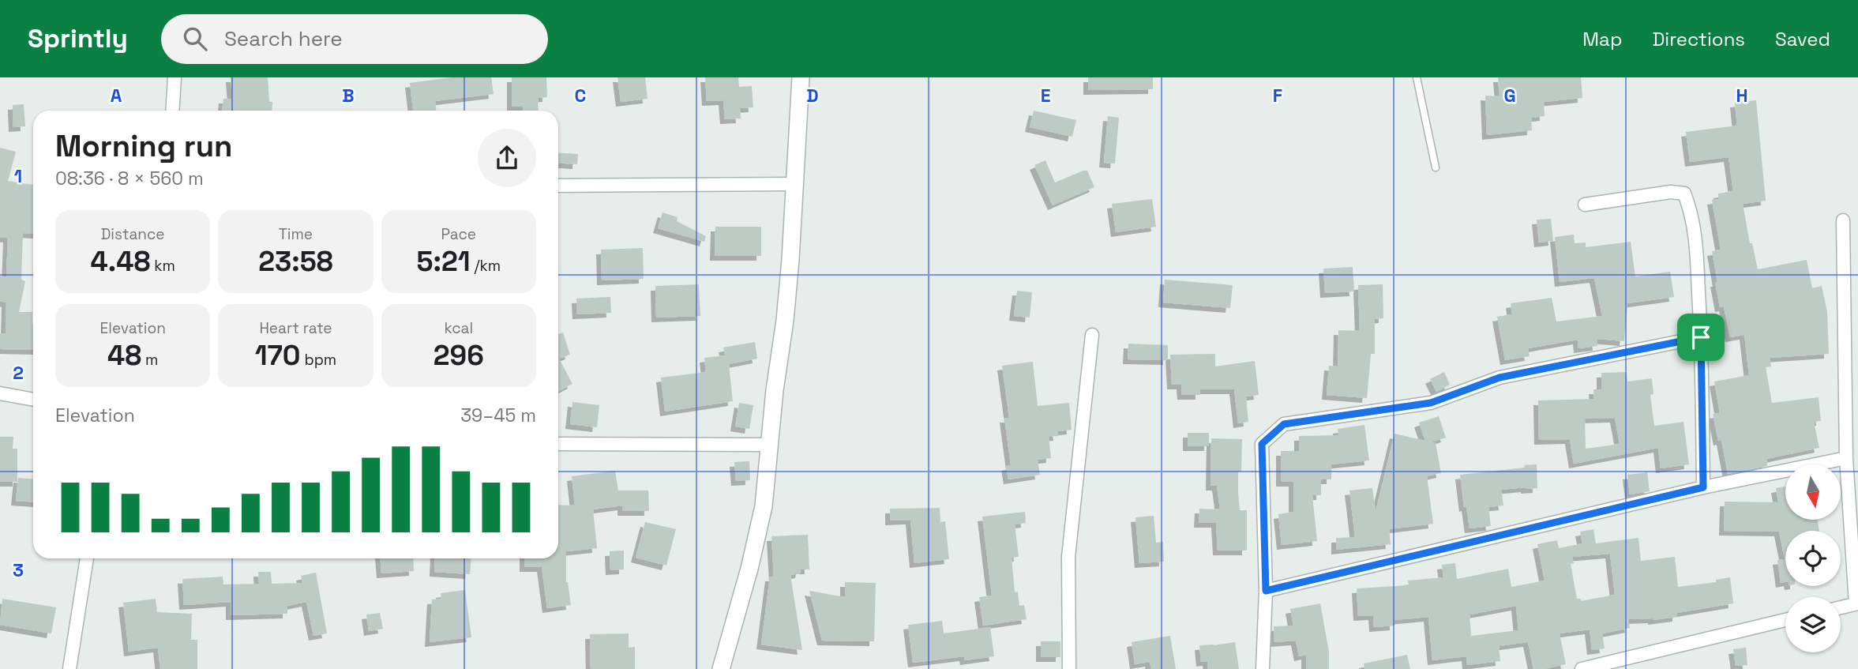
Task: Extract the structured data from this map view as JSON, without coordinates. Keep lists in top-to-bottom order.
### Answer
{
  "north": "bottom",
  "page": {
    "header": "Sprintly",
    "search": "Search here",
    "nav": ["Map", "Directions", "Saved"],
    "heading": ["Morning run", "08:36 · 8 × 560 m"],
    "stats": [
      ["Distance", "4.48 km"],
      ["Time", "23:58"],
      ["Pace", "5:21 /km"],
      ["Elevation", "48 m"],
      ["Heart rate", "170 bpm"],
      ["kcal", "296"]
    ],
    "chart": ["Elevation", "39–45 m"]
  },
  "grid": {
    "columns": [
      "A",
      "B",
      "C",
      "D",
      "E",
      "F",
      "G",
      "H"
    ],
    "rows": ["1", "2", "3"]
  }
}
